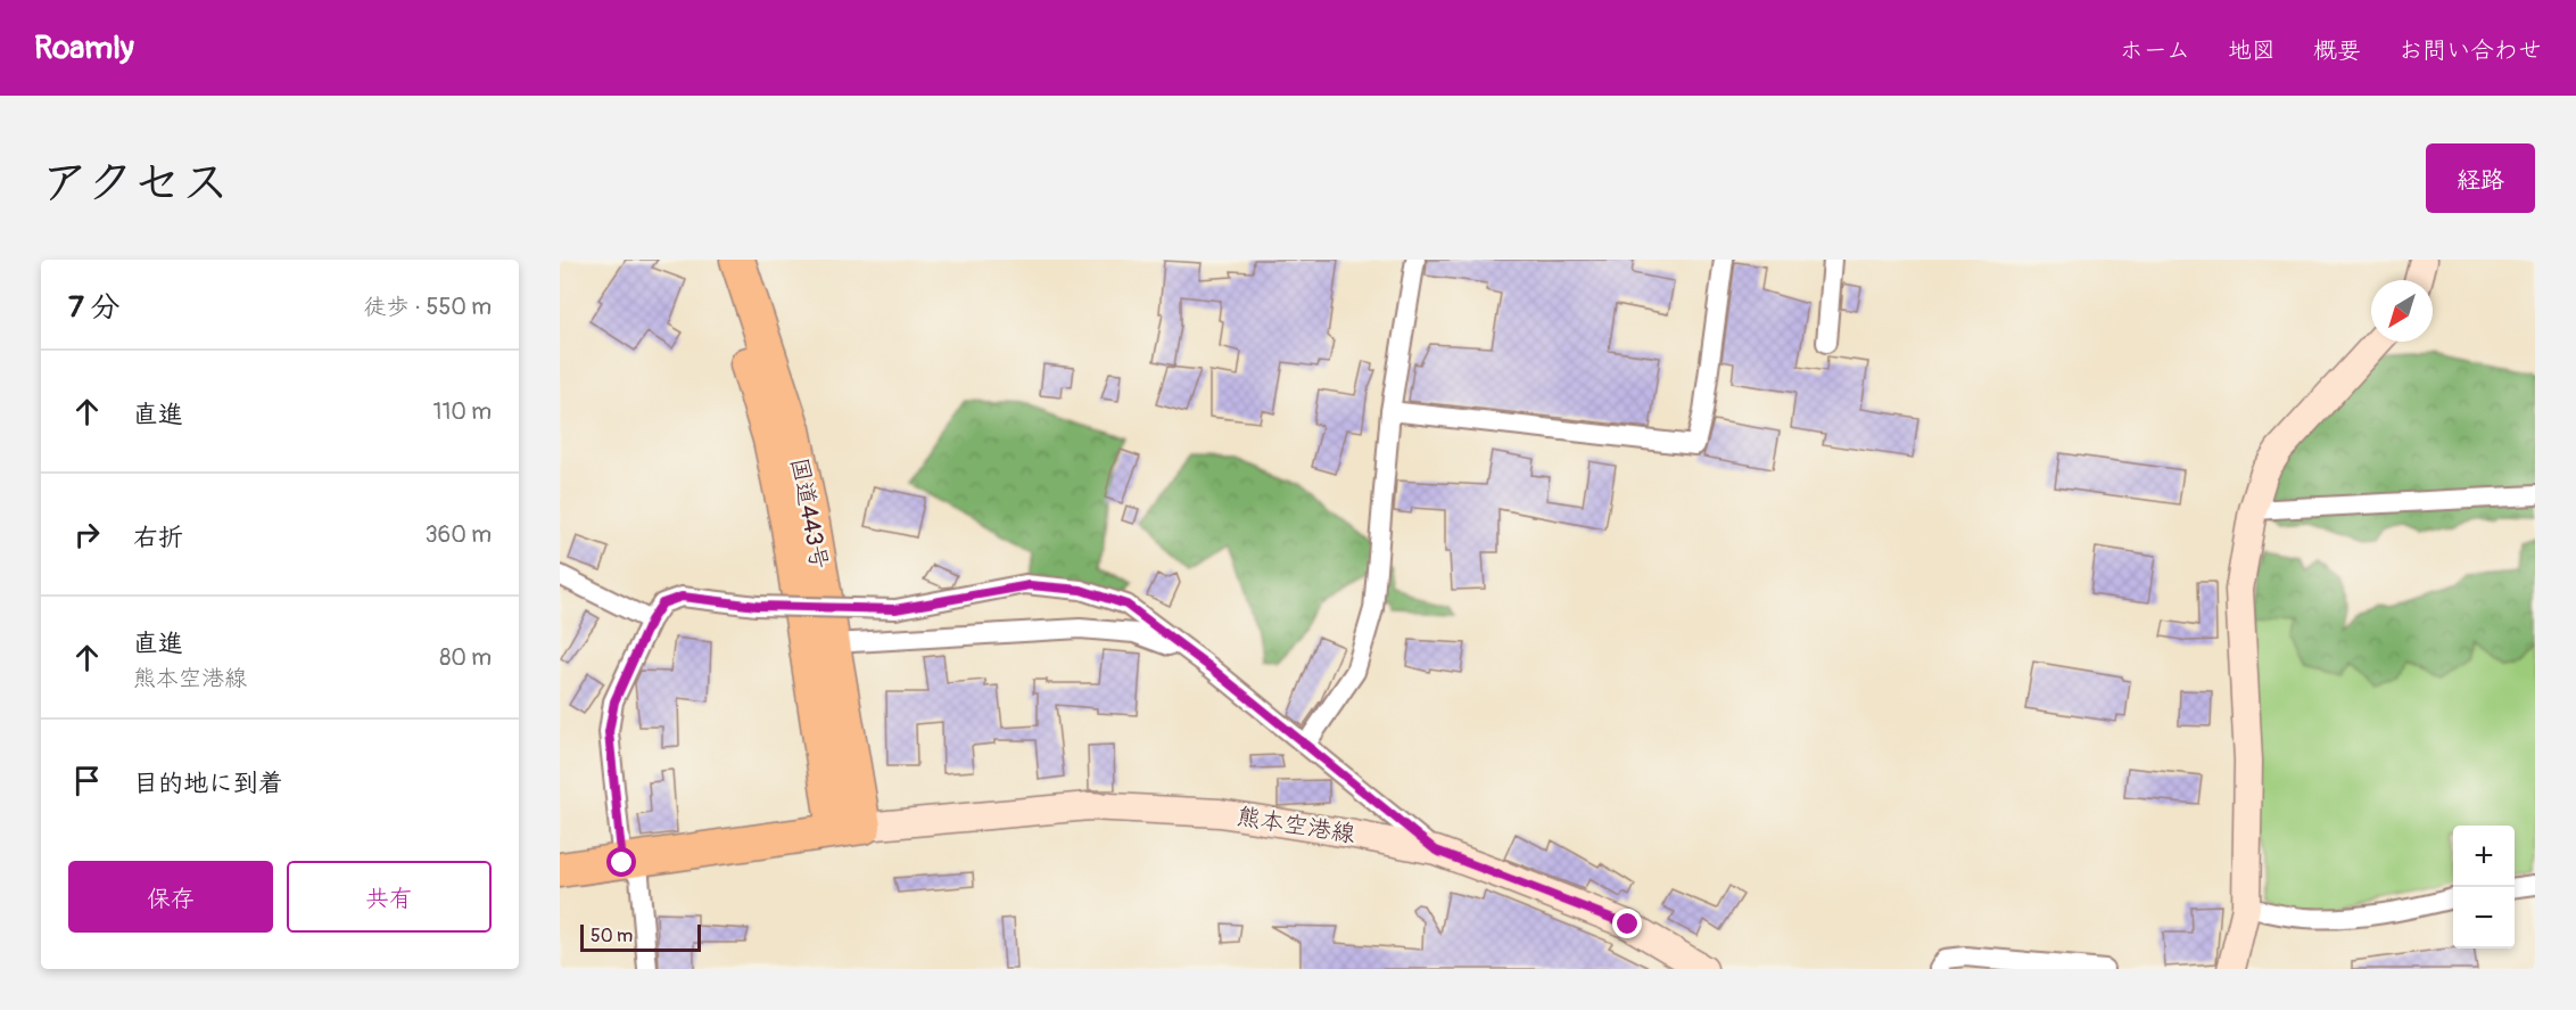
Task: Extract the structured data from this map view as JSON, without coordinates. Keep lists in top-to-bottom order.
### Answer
{
  "streets": {
    "highway": ["国道443号"],
    "main road": ["熊本空港線"]
  },
  "crossings": [
    ["国道443号", "熊本空港線"]
  ],
  "scale_bar": "50 m",
  "north": "bottom left",
  "page": {
    "header": "Roamly",
    "nav": [
      "ホーム",
      "地図",
      "概要",
      "お問い合わせ"
    ],
    "title": "アクセス",
    "buttons": [
      "経路",
      ["保存", "共有"]
    ],
    "heading": ["7 分", "徒歩 · 550 m"],
    "list": [
      ["直進", "110 m"],
      ["右折", "360 m"],
      ["直進", "熊本空港線", "80 m"],
      "目的地に到着"
    ],
    "map_buttons": ["+", "−"],
    "scale": "50 m"
  }
}
